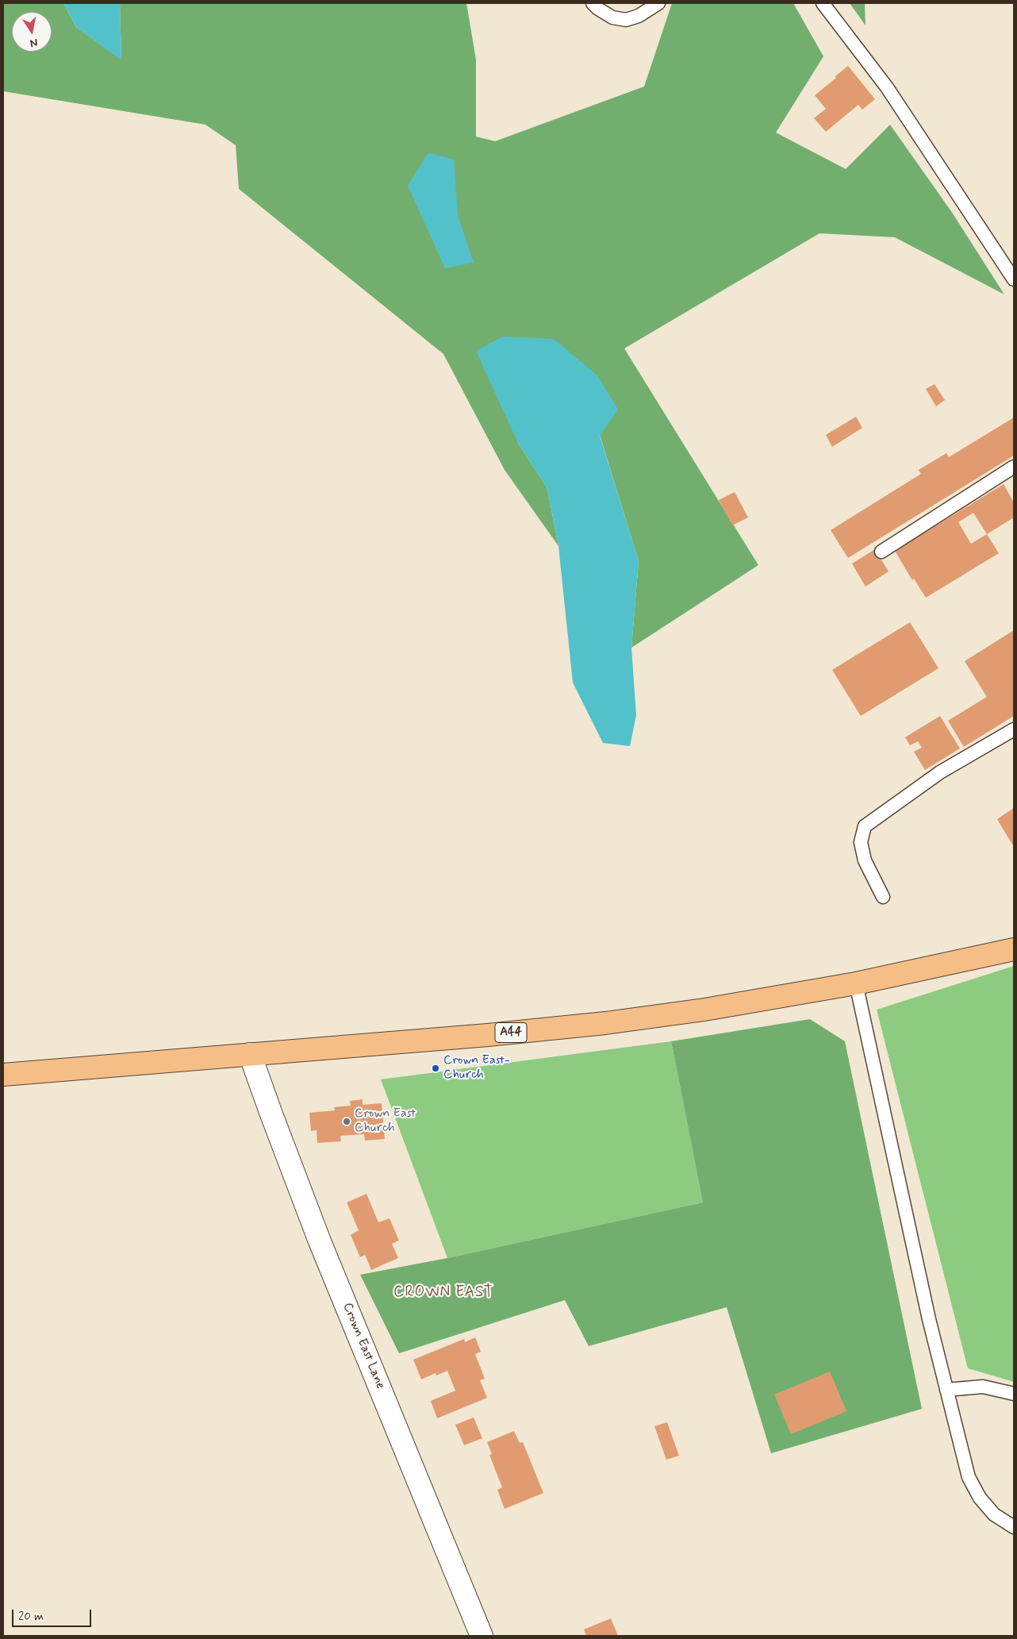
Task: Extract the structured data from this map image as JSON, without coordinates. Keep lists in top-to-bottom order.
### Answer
{
  "streets": {
    "highway": ["A44"],
    "street": ["Crown East Lane"]
  },
  "crossings": [
    ["A44", "Crown East Lane"]
  ],
  "districts": ["CROWN EAST"],
  "places": ["Crown East- Church", "Crown East Church"],
  "scale_bar": "20 m",
  "north": "bottom"
}
